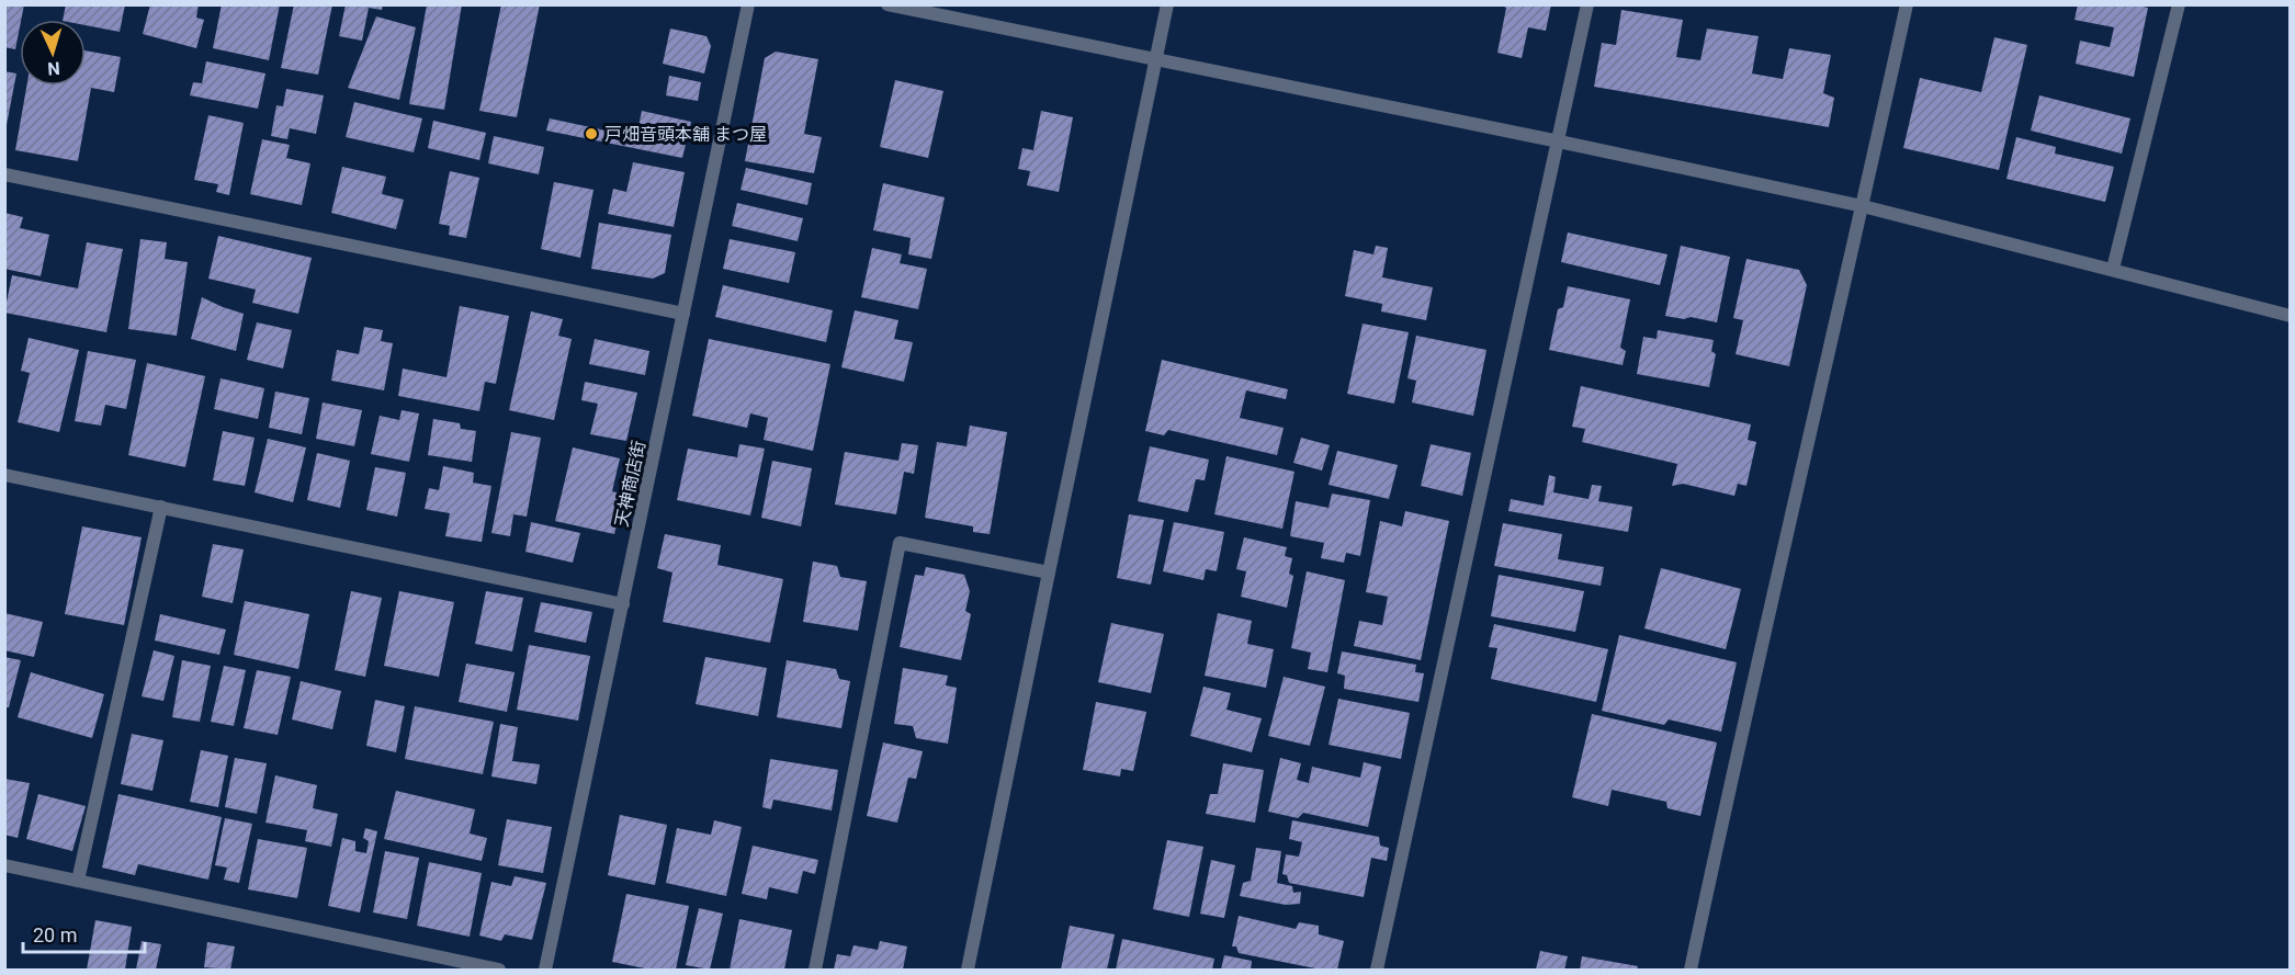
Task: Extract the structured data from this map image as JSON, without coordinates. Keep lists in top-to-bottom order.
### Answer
{
  "streets": {
    "street": ["天神商店街"]
  },
  "places": ["戸畑音頭本舗 まつ屋"],
  "scale_bar": "20 m",
  "north": "bottom"
}
